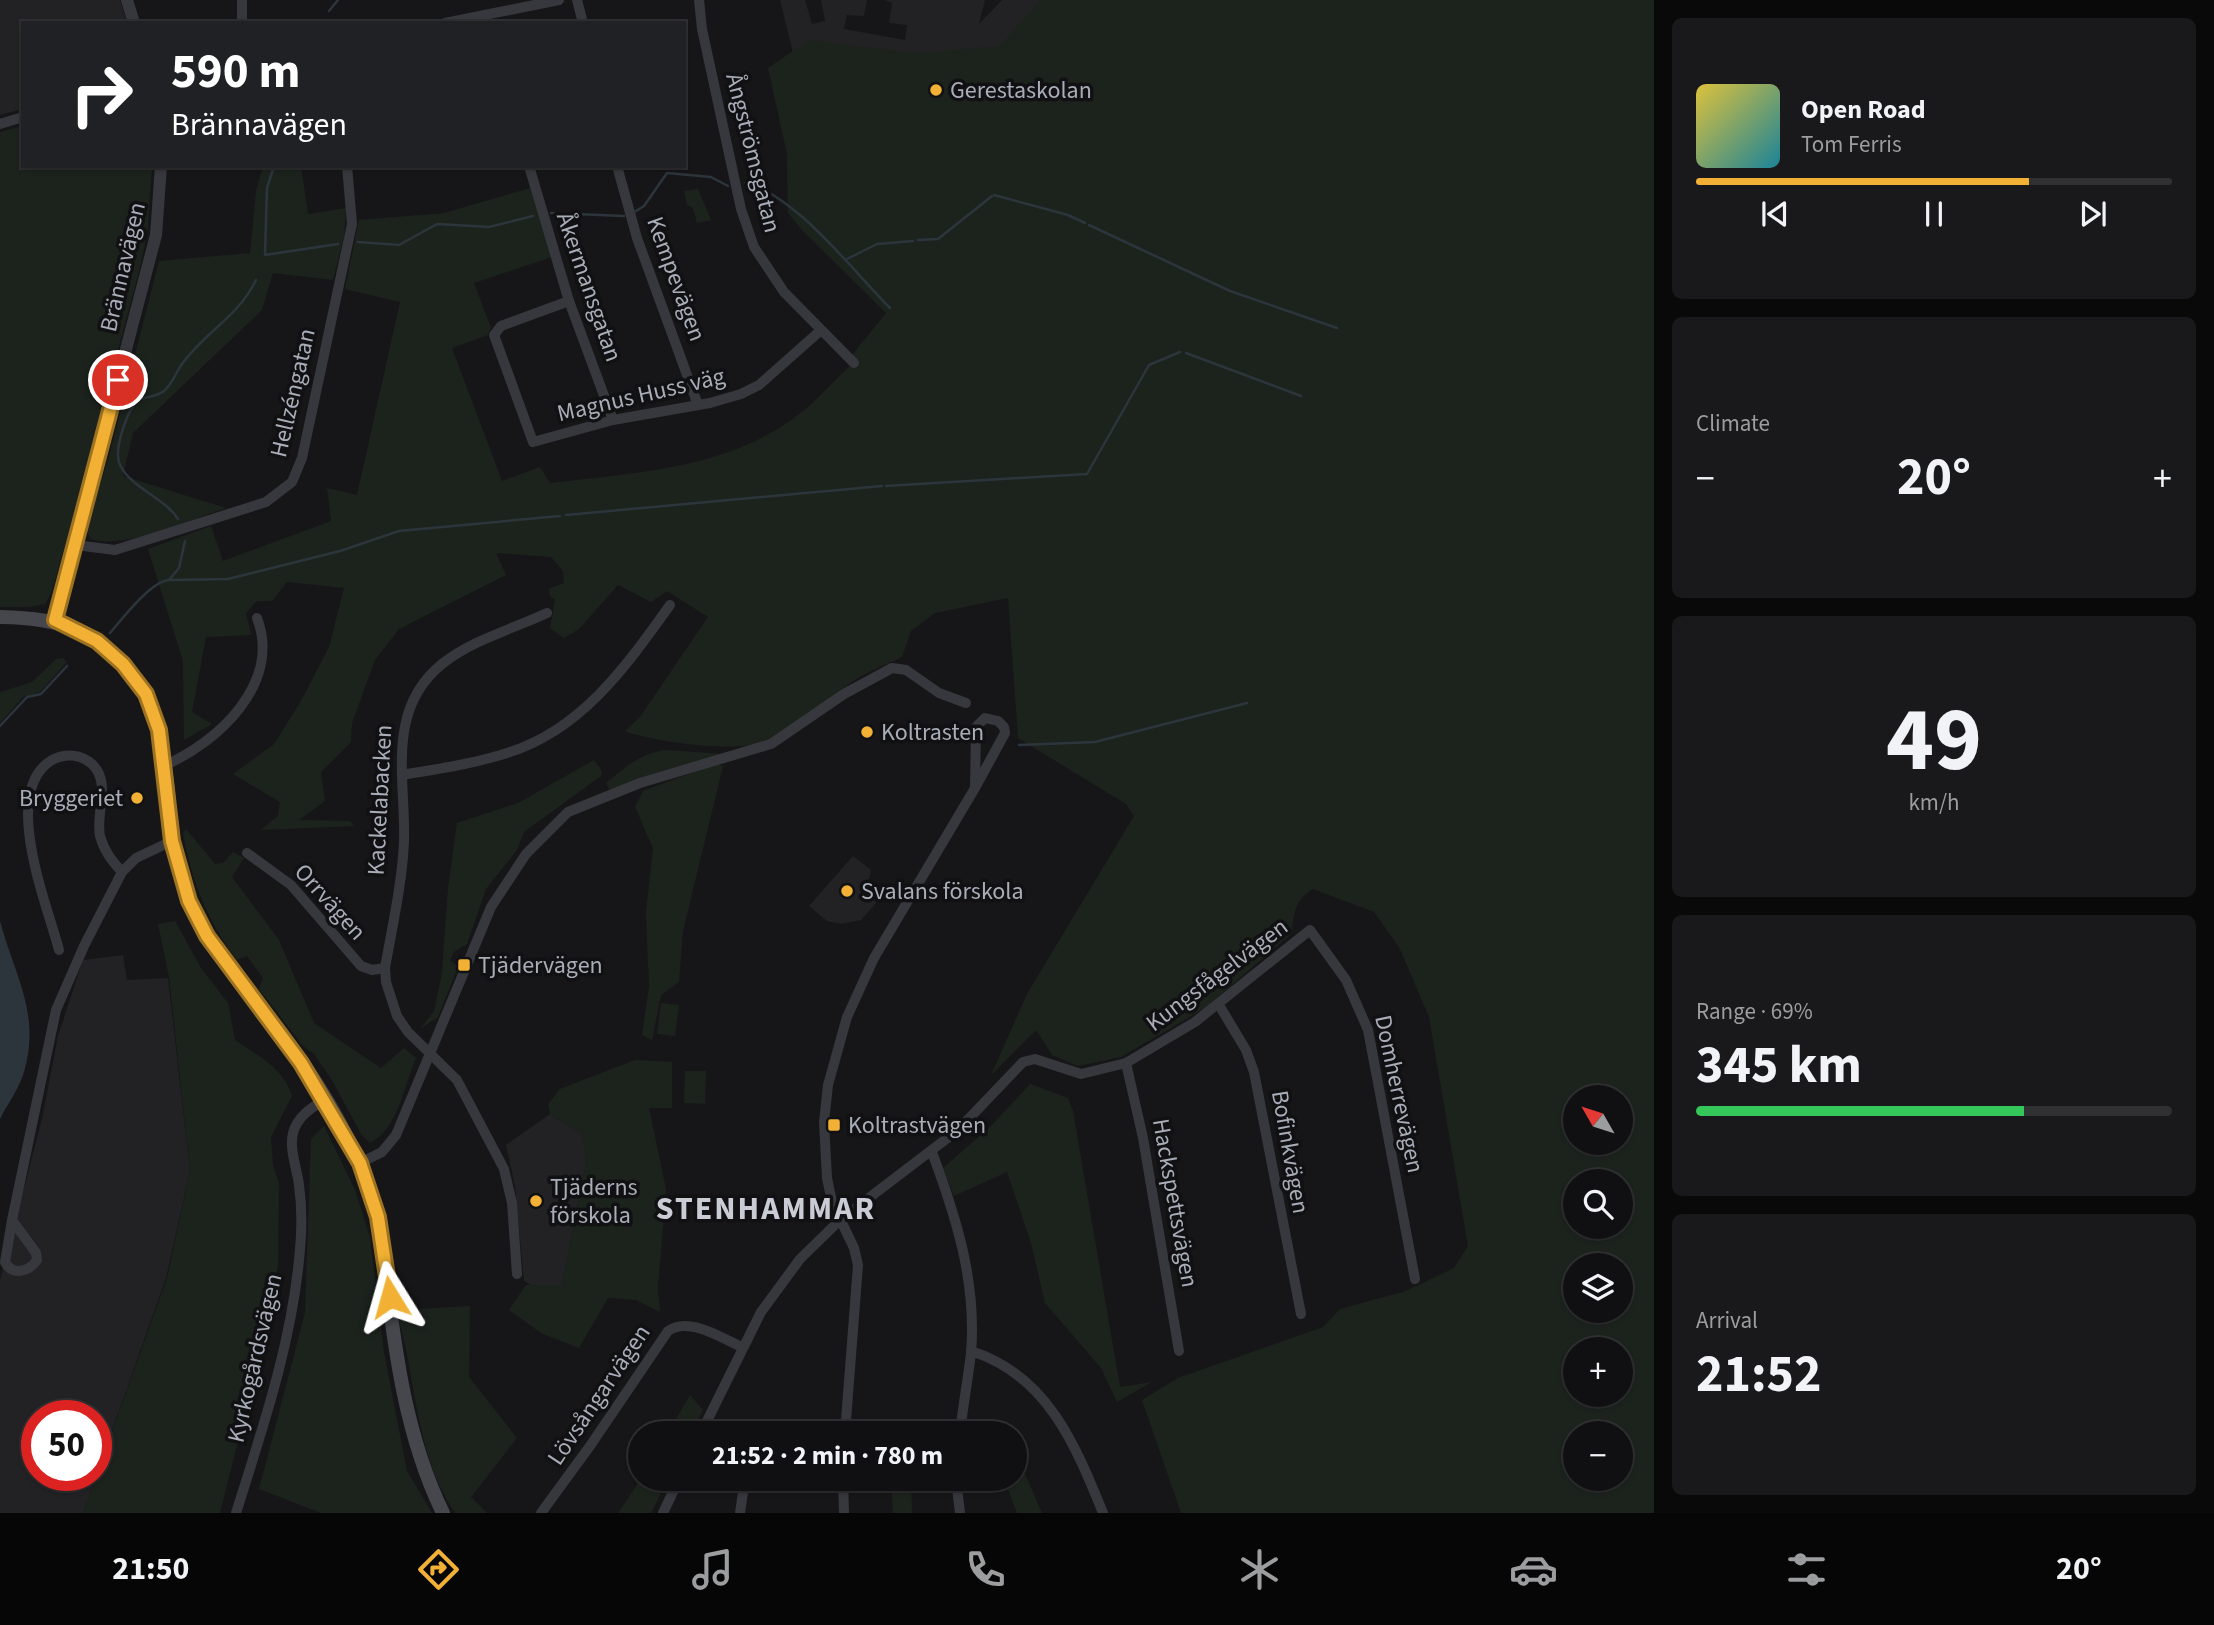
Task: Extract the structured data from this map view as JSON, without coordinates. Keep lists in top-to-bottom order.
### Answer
{
  "streets": {
    "street": [
      "Ångströmsgatan",
      "Brännavägen",
      "Kempevägen",
      "Åkermansgatan",
      "Hellzéngatan",
      "Magnus Huss väg",
      "Kackelabacken",
      "Orrvägen",
      "Kungsfågelvägen",
      "Domherrevägen",
      "Bofinkvägen",
      "Hackspettsvägen",
      "Kyrkogårdsvägen",
      "Lövsångarvägen"
    ]
  },
  "crossings": [
    ["Ångströmsgatan", "Magnus Huss väg"],
    ["Brännavägen", "Hellzéngatan"],
    ["Kempevägen", "Magnus Huss väg"],
    ["Åkermansgatan", "Magnus Huss väg"],
    ["Kackelabacken", "Orrvägen"],
    ["Kungsfågelvägen", "Domherrevägen"],
    ["Kungsfågelvägen", "Bofinkvägen"],
    ["Kungsfågelvägen", "Hackspettsvägen"]
  ],
  "districts": ["STENHAMMAR"],
  "places": {
    "other": [
      "Gerestaskolan",
      "Koltrasten",
      "Bryggeriet",
      "Svalans förskola",
      "Tjäderns förskola"
    ],
    "transit": ["Tjädervägen", "Koltrastvägen"]
  },
  "north": "top left",
  "page": {
    "turn": ["590 m", "Brännavägen"],
    "song": ["Open Road", "Tom Ferris"],
    "tile": [
      "Climate",
      ["49", "km/h"],
      ["Range · 69%", "345 km"],
      ["Arrival", "21:52"]
    ],
    "heat": ["−", "20°", "+"],
    "map_buttons": ["+", "−"],
    "limit": "50",
    "trip": "21:52 · 2 min · 780 m",
    "tabs": ["21:50", "20°"]
  }
}
